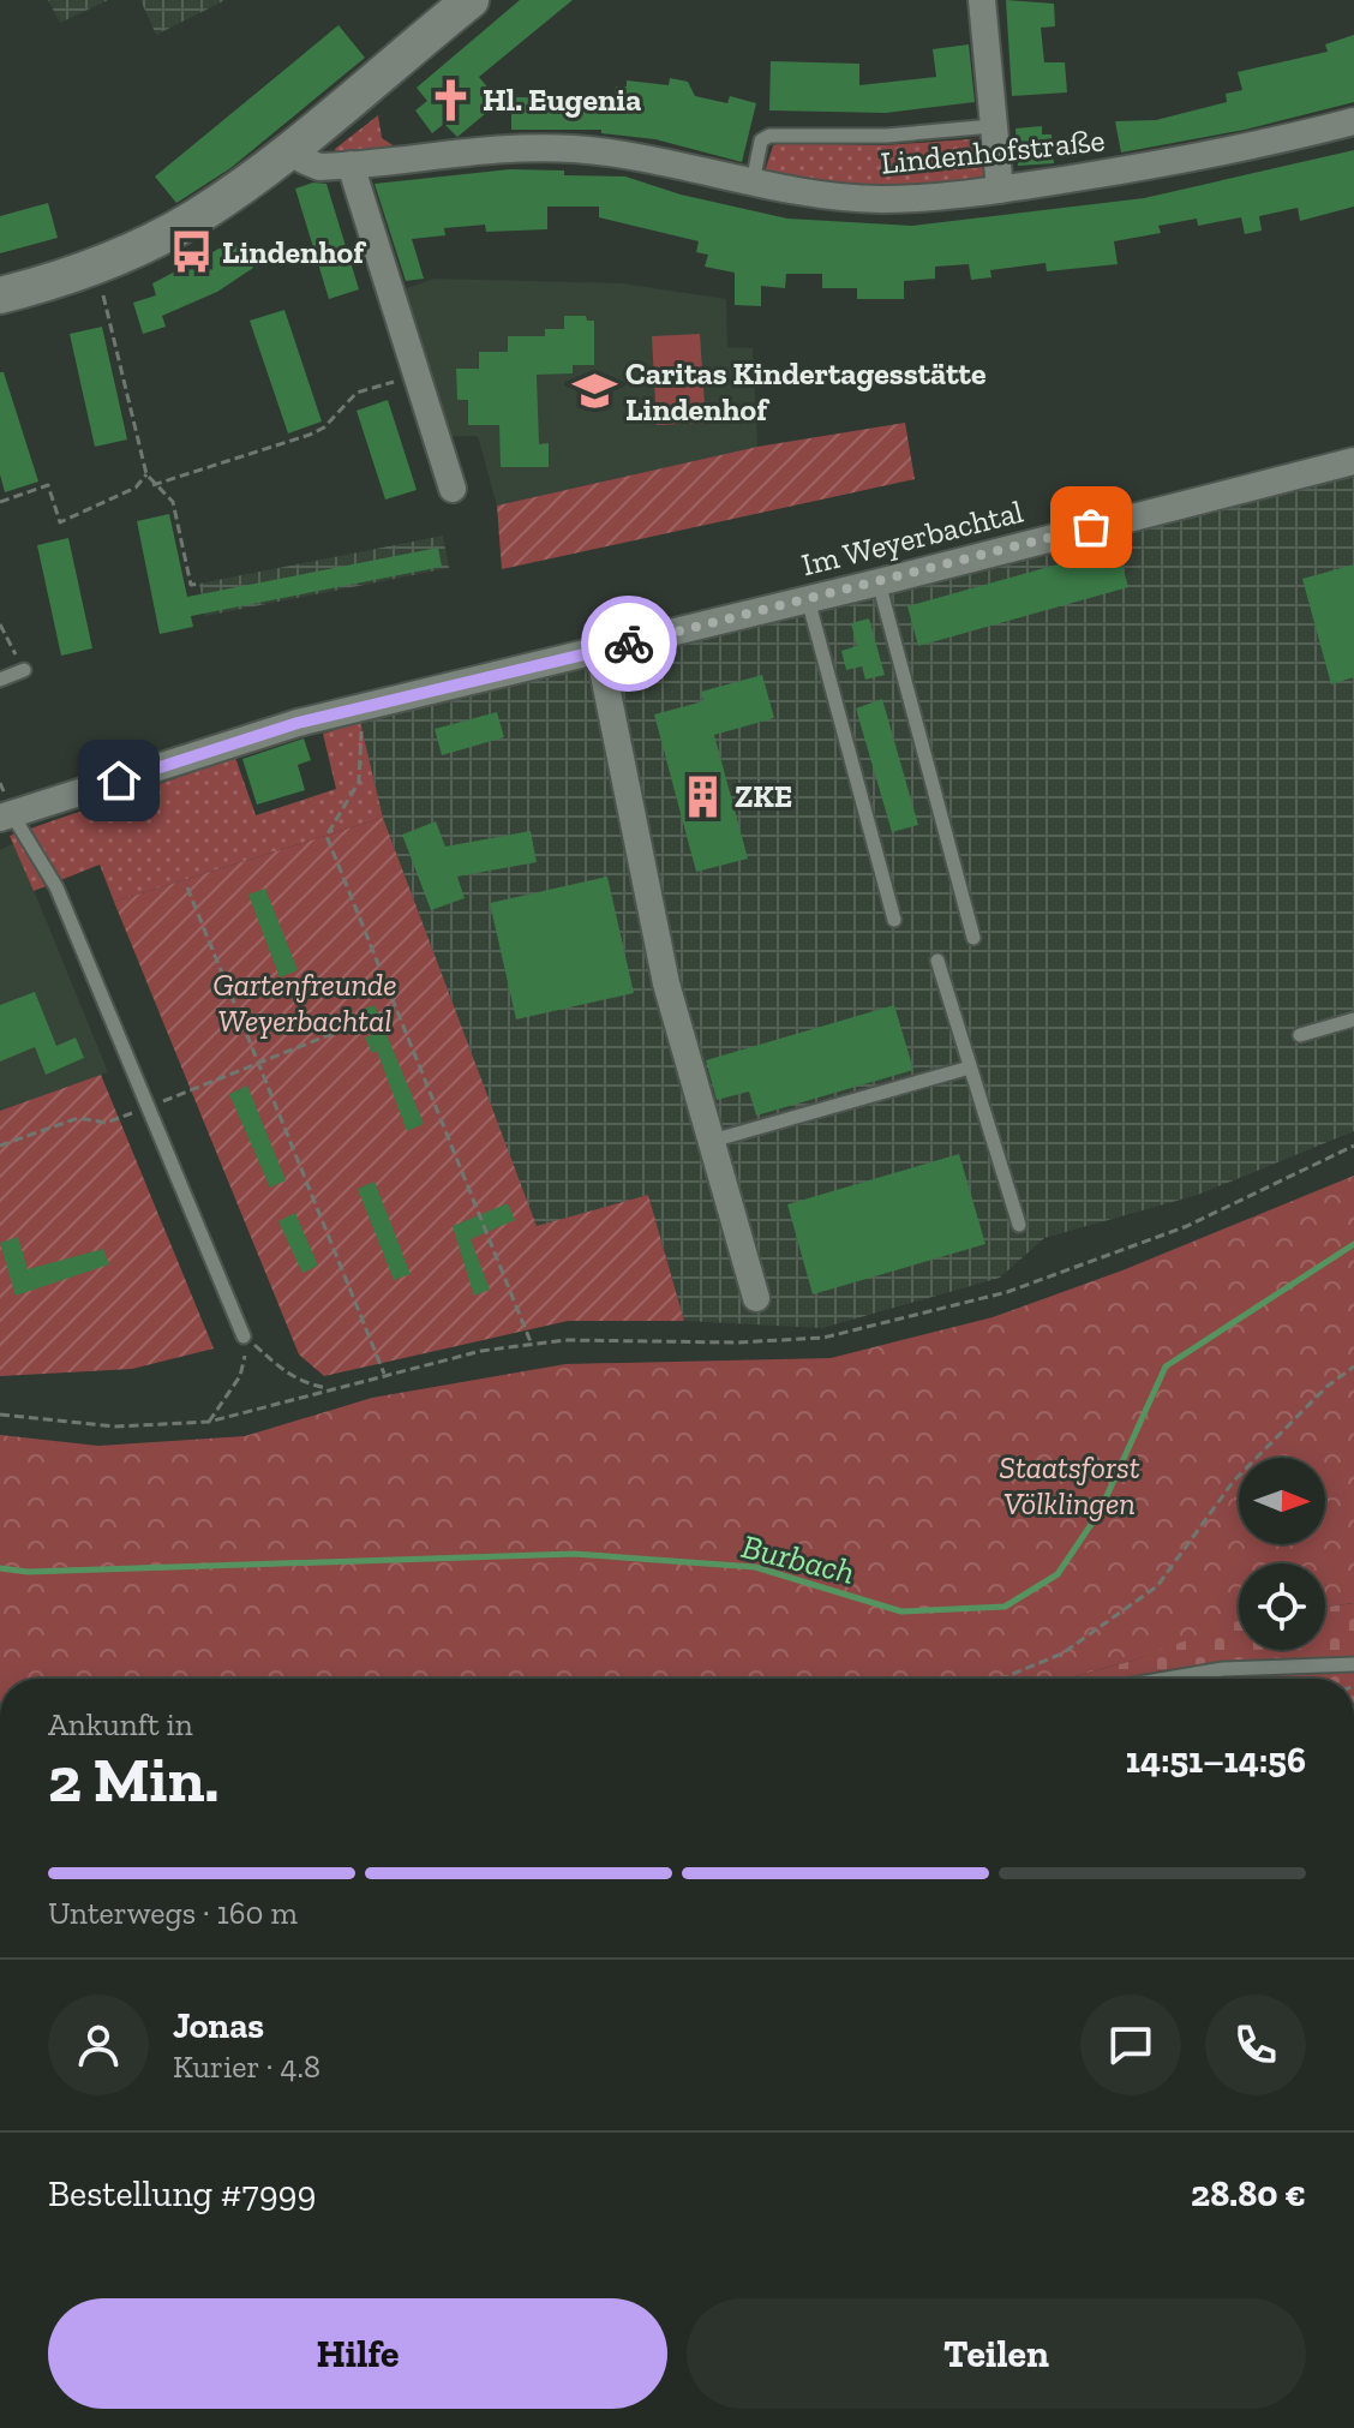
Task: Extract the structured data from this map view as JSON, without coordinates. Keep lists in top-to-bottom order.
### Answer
{
  "streets": {
    "street": ["Lindenhofstraße", "Im Weyerbachtal"]
  },
  "water": ["Burbach"],
  "parks": ["Gartenfreunde Weyerbachtal", "Staatsforst Völklingen"],
  "places": {
    "church": ["Hl. Eugenia"],
    "bus stop": ["Lindenhof"],
    "school or university": ["Caritas Kindertagesstätte Lindenhof"],
    "building": ["ZKE"]
  },
  "north": "right",
  "page": {
    "heading": ["2 Min.", "Ankunft in", "14:51–14:56"],
    "panel": [
      "Jonas",
      "Kurier · 4.8",
      "Bestellung #7999",
      "28.80 €"
    ],
    "bar": "Unterwegs · 160 m",
    "buttons": ["Hilfe", "Teilen"]
  }
}
